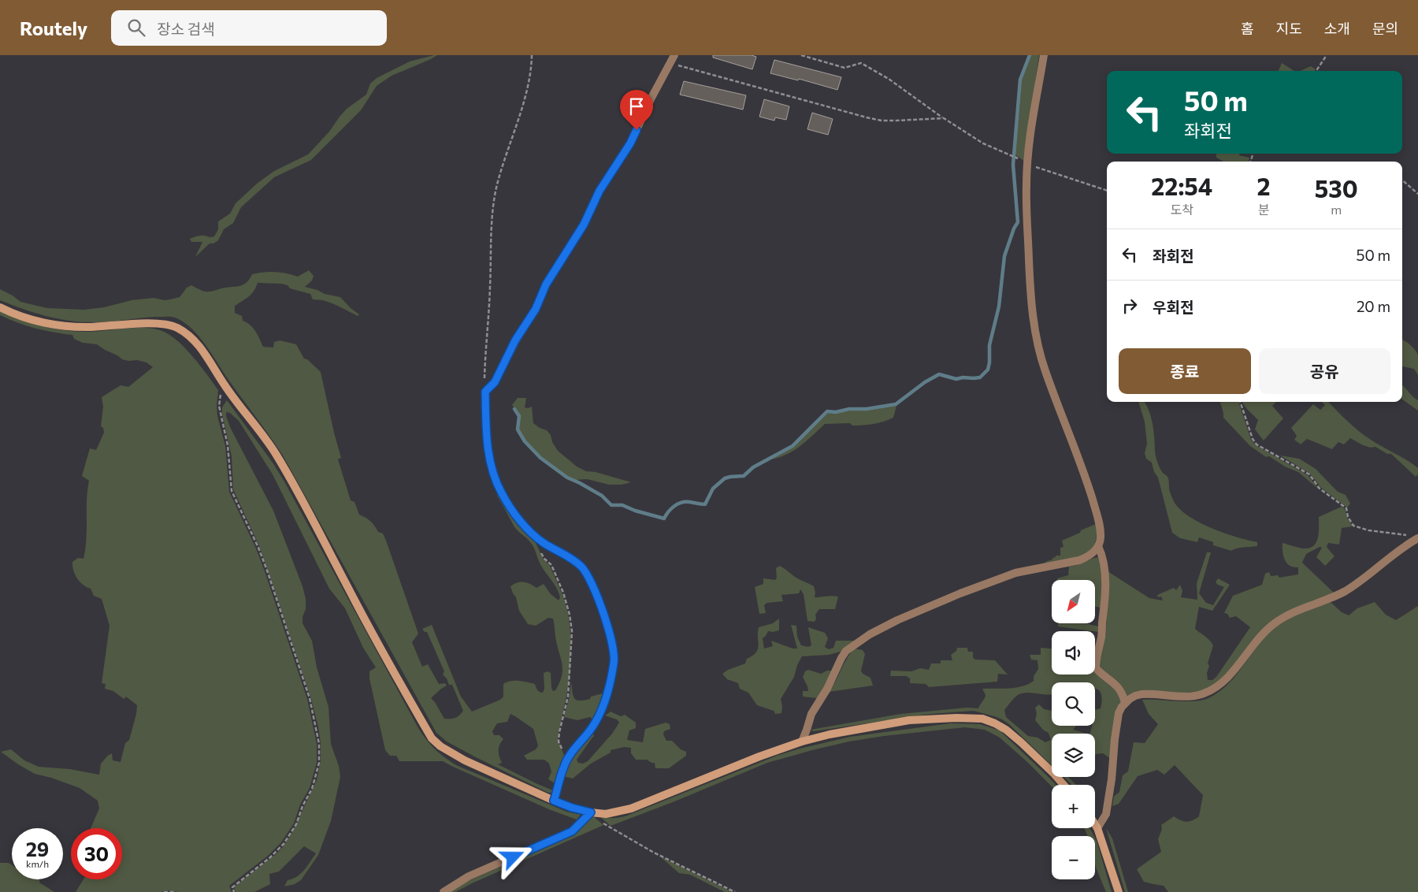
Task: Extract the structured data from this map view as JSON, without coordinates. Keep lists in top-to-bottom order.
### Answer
{
  "north": "bottom left",
  "page": {
    "header": "Routely",
    "search": "장소 검색",
    "nav": [
      "홈",
      "지도",
      "소개",
      "문의"
    ],
    "turn": ["50 m", "좌회전"],
    "eta": [
      "22:54",
      "도착",
      "2",
      "분",
      "530",
      "m"
    ],
    "list": [
      {
        "name": "좌회전",
        "value": "50 m"
      },
      {
        "name": "우회전",
        "value": "20 m"
      }
    ],
    "buttons": ["종료", "공유"],
    "map_buttons": ["+", "−"],
    "speed": "29 km/h",
    "limit": "30"
  }
}
